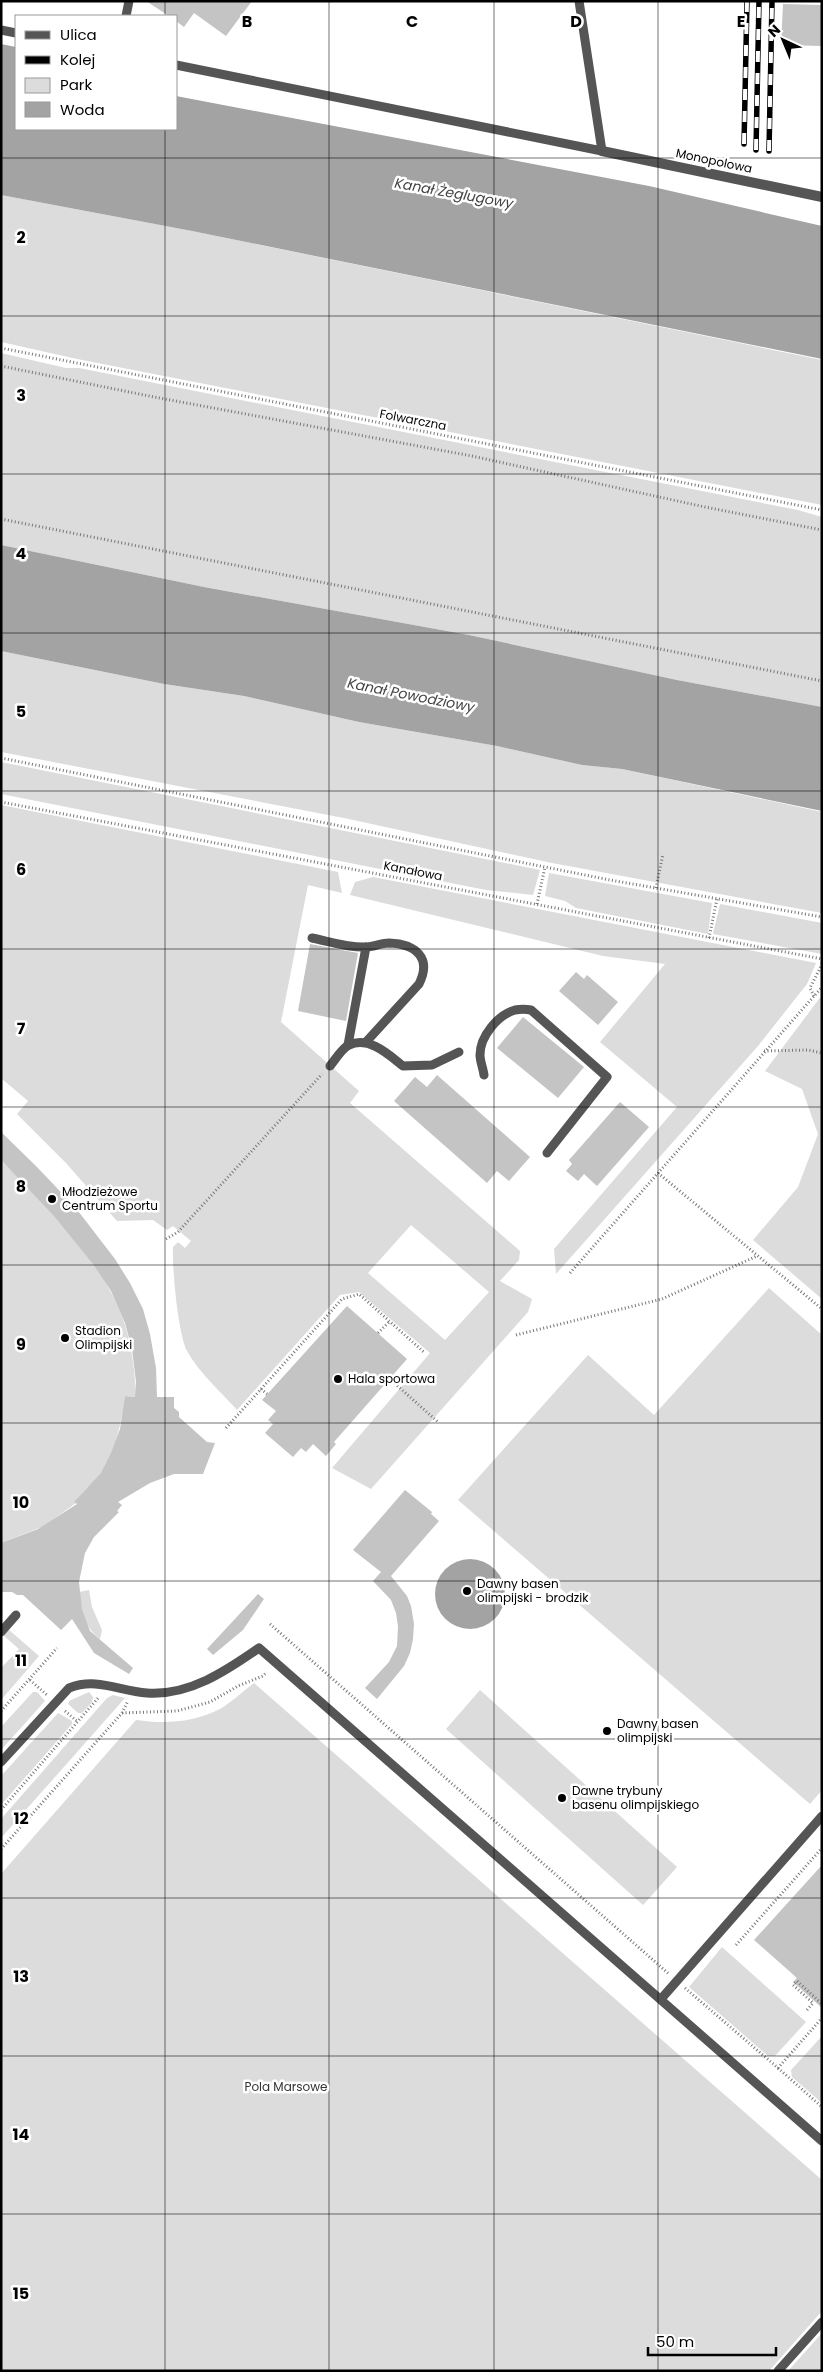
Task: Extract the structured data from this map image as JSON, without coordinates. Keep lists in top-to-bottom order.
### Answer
{
  "streets": {
    "street": ["Monopolowa"],
    "path": ["Folwarczna", "Kanałowa"]
  },
  "water": ["Kanał Żeglugowy", "Kanał Powodziowy"],
  "parks": ["Pola Marsowe"],
  "places": [
    "Młodzieżowe Centrum Sportu",
    "Stadion Olimpijski",
    "Hala sportowa",
    "Dawny basen olimpijski - brodzik",
    "Dawny basen olimpijski",
    "Dawne trybuny basenu olimpijskiego"
  ],
  "legend": [
    "Ulica",
    "Kolej",
    "Park",
    "Woda"
  ],
  "scale_bar": "50 m",
  "north": "top left",
  "grid": {
    "columns": [
      "B",
      "C",
      "D",
      "E"
    ],
    "rows": [
      "2",
      "3",
      "4",
      "5",
      "6",
      "7",
      "8",
      "9",
      "10",
      "11",
      "12",
      "13",
      "14",
      "15"
    ]
  }
}
